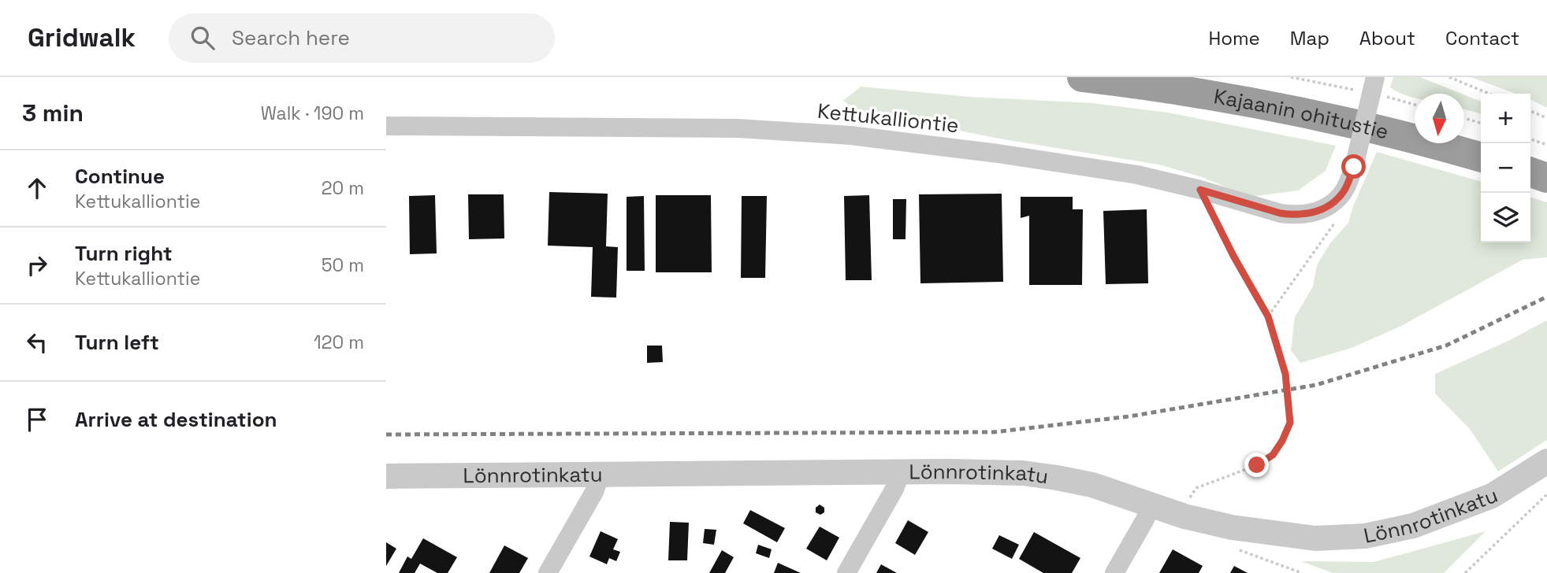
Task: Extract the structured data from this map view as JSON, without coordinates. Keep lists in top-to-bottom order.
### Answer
{
  "streets": {
    "highway": ["Kajaanin ohitustie"],
    "street": ["Kettukalliontie", "Lönnrotinkatu"]
  },
  "north": "bottom",
  "page": {
    "header": "Gridwalk",
    "search": "Search here",
    "nav": [
      "Home",
      "Map",
      "About",
      "Contact"
    ],
    "heading": ["3 min", "Walk · 190 m"],
    "map_buttons": ["+", "−"],
    "list": [
      ["Continue", "Kettukalliontie", "20 m"],
      ["Turn right", "Kettukalliontie", "50 m"],
      ["Turn left", "120 m"],
      "Arrive at destination"
    ]
  }
}
